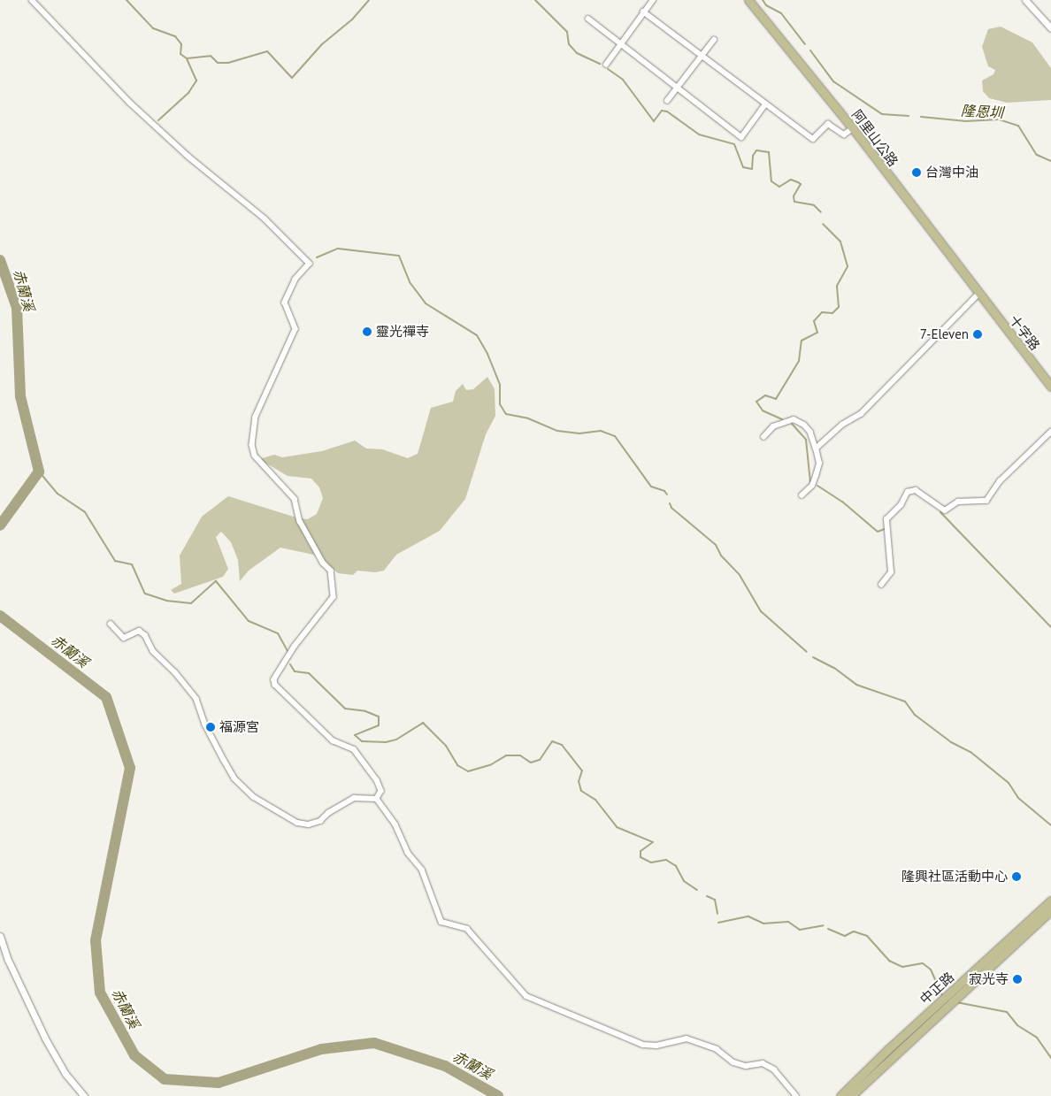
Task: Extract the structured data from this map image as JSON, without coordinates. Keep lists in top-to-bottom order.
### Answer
{
  "streets": {
    "main road": ["阿里山公路", "十字路", "中正路"]
  },
  "crossings": [
    ["阿里山公路", "十字路"]
  ],
  "water": ["隆恩圳", "赤蘭溪"],
  "places": [
    "台灣中油",
    "靈光禪寺",
    "7-Eleven",
    "福源宮",
    "隆興社區活動中心",
    "寂光寺"
  ]
}
